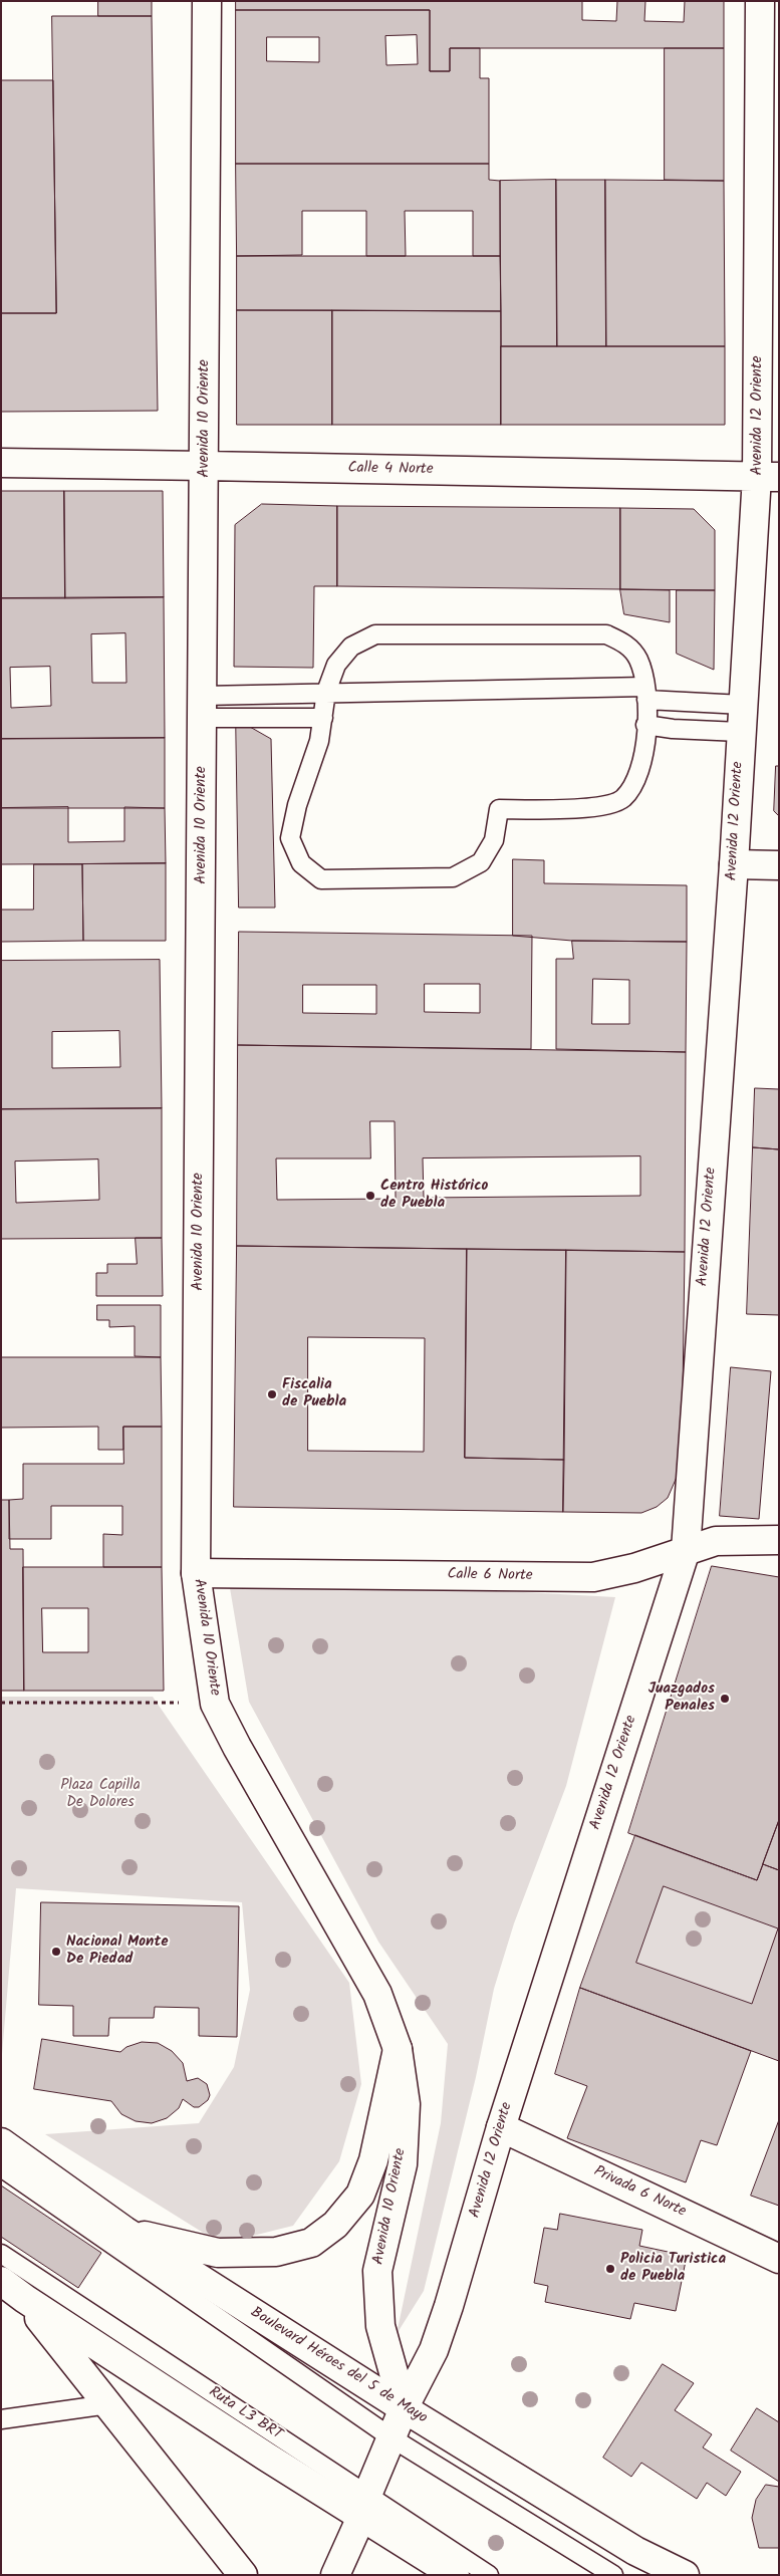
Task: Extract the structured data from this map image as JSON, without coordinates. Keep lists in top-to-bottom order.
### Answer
{
  "streets": {
    "main road": [
      "Avenida 12 Oriente",
      "Avenida 10 Oriente",
      "Calle 4 Norte",
      "Calle 6 Norte",
      "Privada 6 Norte",
      "Boulevard Héroes del 5 de Mayo"
    ],
    "lane": ["Ruta L3 BRT"]
  },
  "crossings": [
    ["Avenida 12 Oriente", "Avenida 10 Oriente"],
    ["Avenida 12 Oriente", "Calle 4 Norte"],
    ["Avenida 12 Oriente", "Calle 6 Norte"],
    ["Avenida 12 Oriente", "Privada 6 Norte"],
    ["Avenida 12 Oriente", "Boulevard Héroes del 5 de Mayo"],
    ["Avenida 12 Oriente", "Ruta L3 BRT"],
    ["Avenida 10 Oriente", "Calle 4 Norte"],
    ["Avenida 10 Oriente", "Calle 6 Norte"],
    ["Avenida 10 Oriente", "Boulevard Héroes del 5 de Mayo"]
  ],
  "parks": ["Plaza Capilla De Dolores"],
  "places": [
    "Centro Histórico de Puebla",
    "Fiscalia de Puebla",
    "Juazgados Penales",
    "Nacional Monte De Piedad",
    "Policia Turistica de Puebla"
  ]
}
